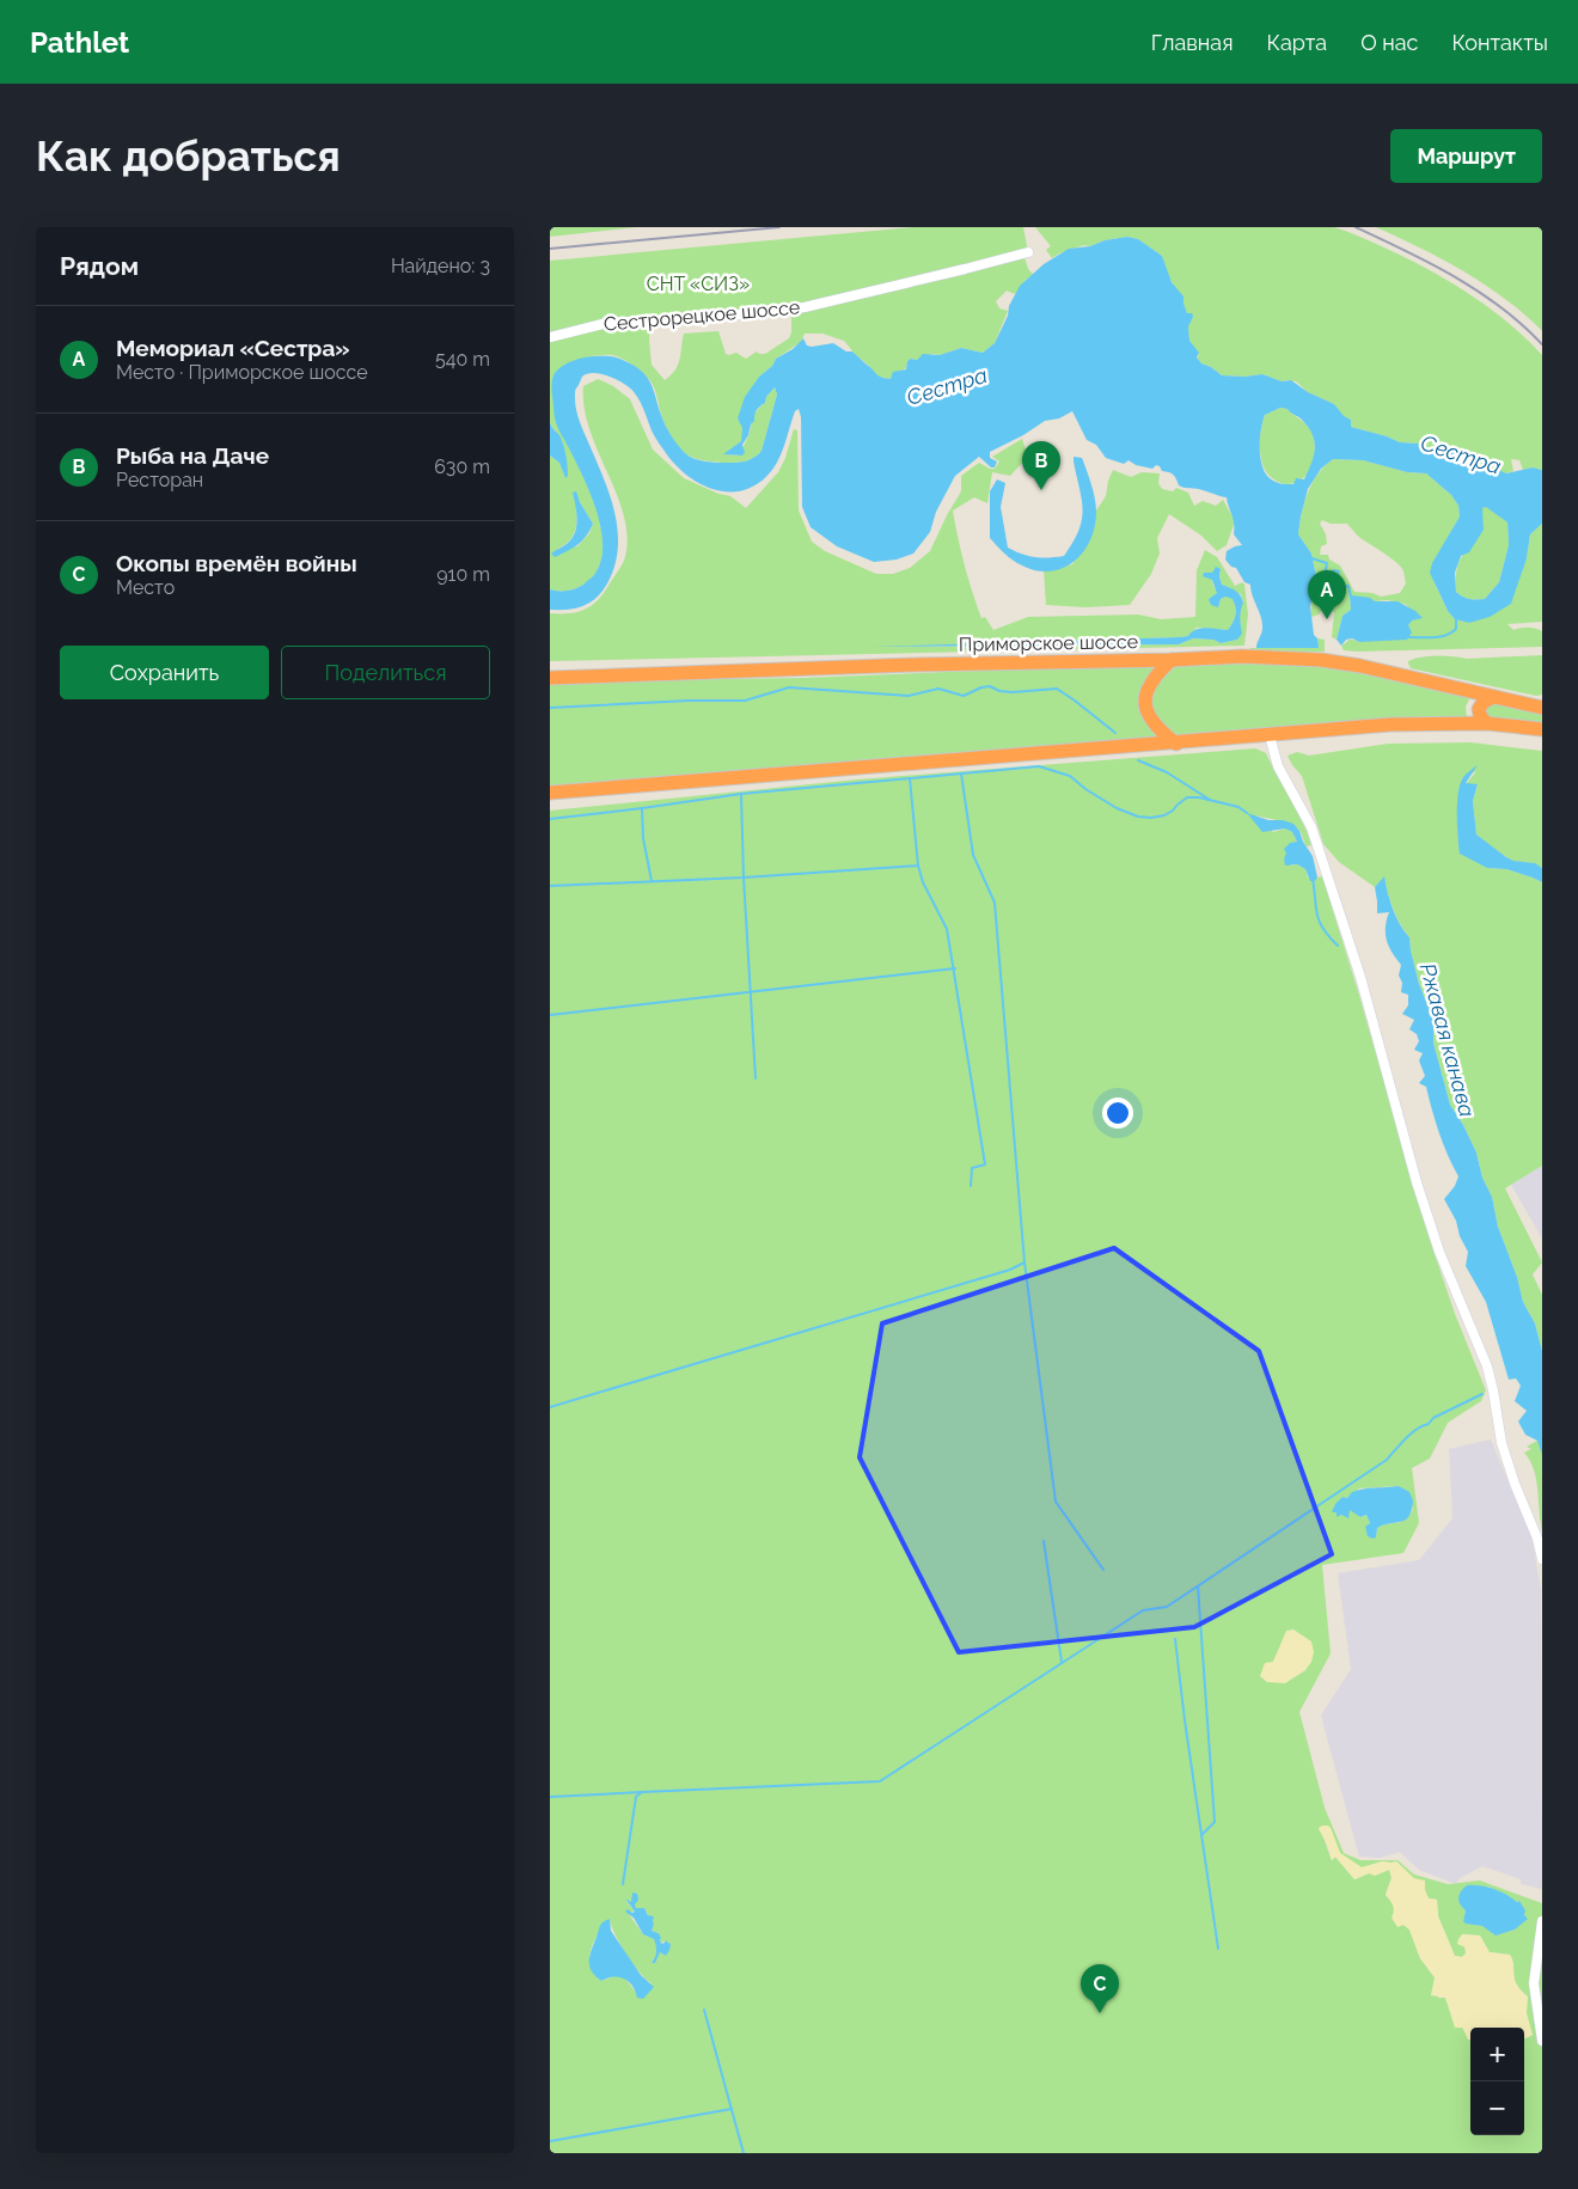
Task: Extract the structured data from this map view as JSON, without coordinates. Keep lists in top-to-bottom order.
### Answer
{
  "streets": {
    "highway": ["Приморское шоссе"],
    "street": ["Сестрорецкое шоссе"]
  },
  "water": ["Сестра", "Ржавая канава"],
  "parks": ["СНТ «СИЗ»"],
  "page": {
    "header": "Pathlet",
    "nav": [
      "Главная",
      "Карта",
      "О нас",
      "Контакты"
    ],
    "buttons": [
      "Маршрут",
      ["Сохранить", "Поделиться"]
    ],
    "title": "Как добраться",
    "heading": ["Рядом", "Найдено: 3"],
    "list": [
      {
        "mark": "A",
        "name": "Мемориал «Сестра»",
        "note": "Место · Приморское шоссе",
        "value": "540 m"
      },
      {
        "mark": "B",
        "name": "Рыба на Даче",
        "note": "Ресторан",
        "value": "630 m"
      },
      {
        "mark": "C",
        "name": "Окопы времён войны",
        "note": "Место",
        "value": "910 m"
      }
    ],
    "pins": ["B", "A", "C"],
    "map_buttons": ["+", "−"]
  }
}
